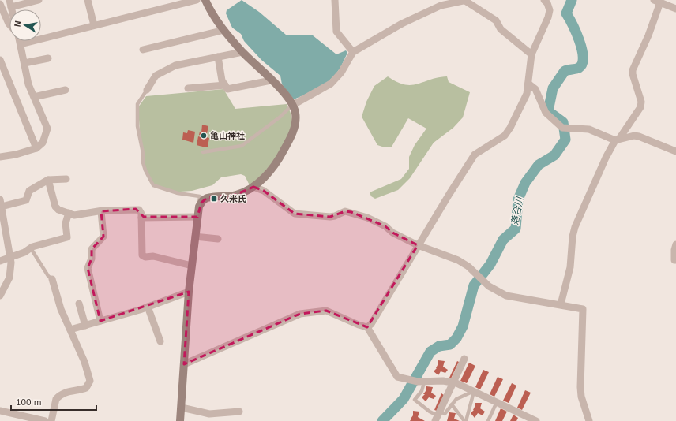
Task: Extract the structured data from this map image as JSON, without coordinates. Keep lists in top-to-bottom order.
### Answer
{
  "water": ["落合川"],
  "places": {
    "other": ["亀山神社"],
    "transit": ["久米氏"]
  },
  "scale_bar": "100 m",
  "north": "left"
}
